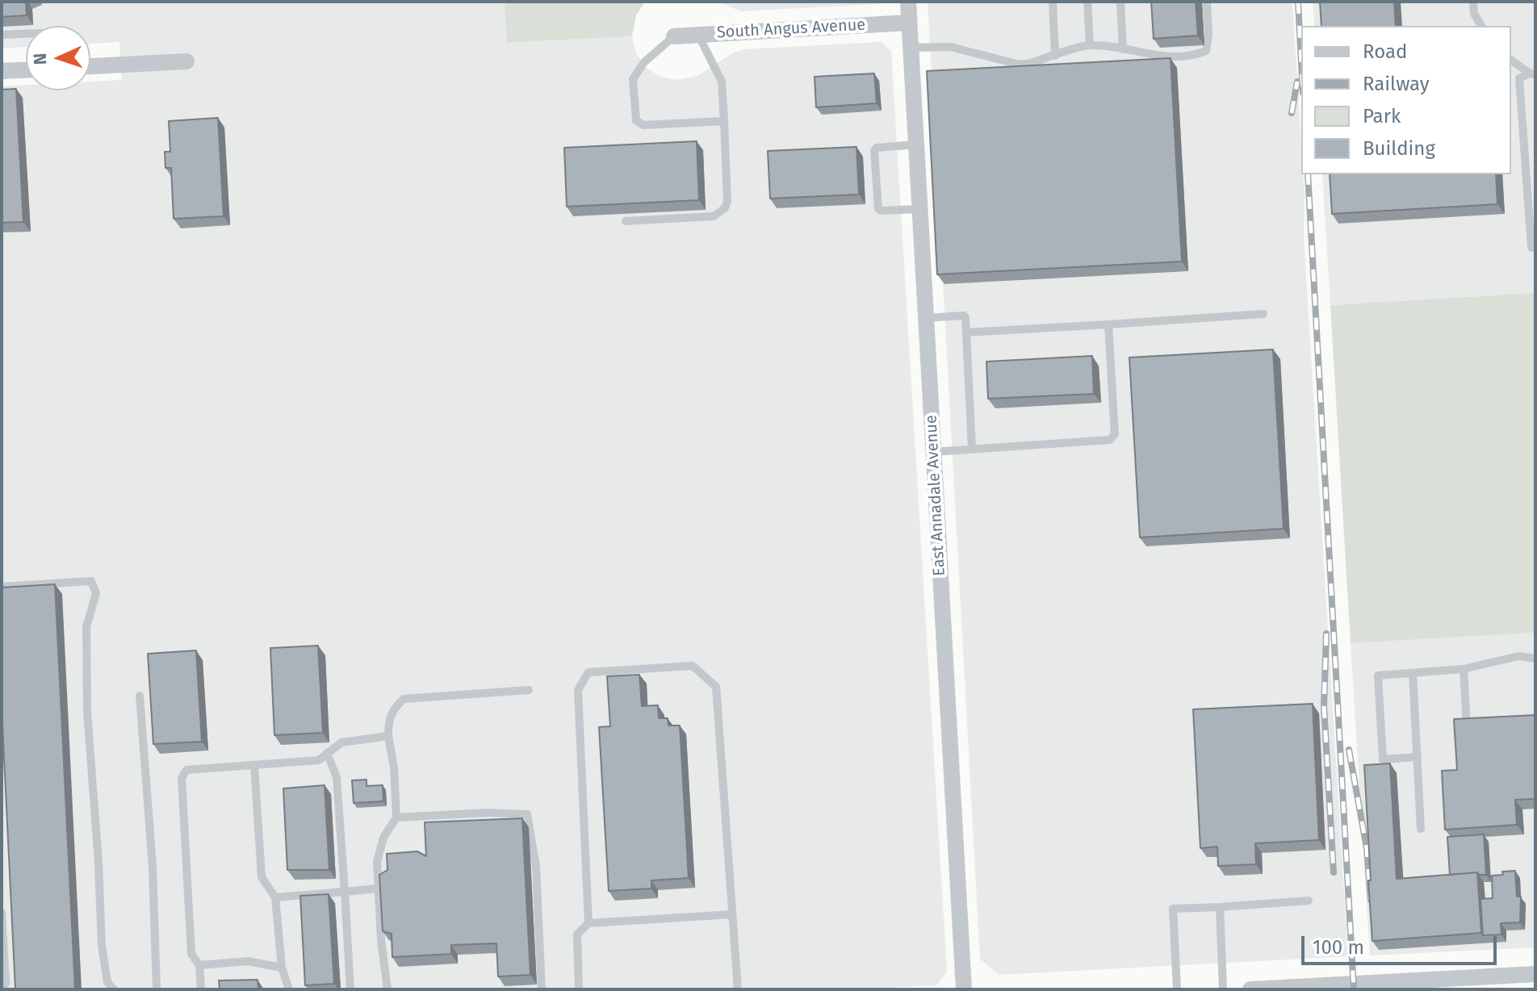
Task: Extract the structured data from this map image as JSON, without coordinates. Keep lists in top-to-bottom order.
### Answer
{
  "streets": {
    "street": ["South Angus Avenue", "East Annadale Avenue"]
  },
  "crossings": [
    ["South Angus Avenue", "East Annadale Avenue"]
  ],
  "legend": [
    "Road",
    "Railway",
    "Park",
    "Building"
  ],
  "scale_bar": "100 m",
  "north": "left"
}
